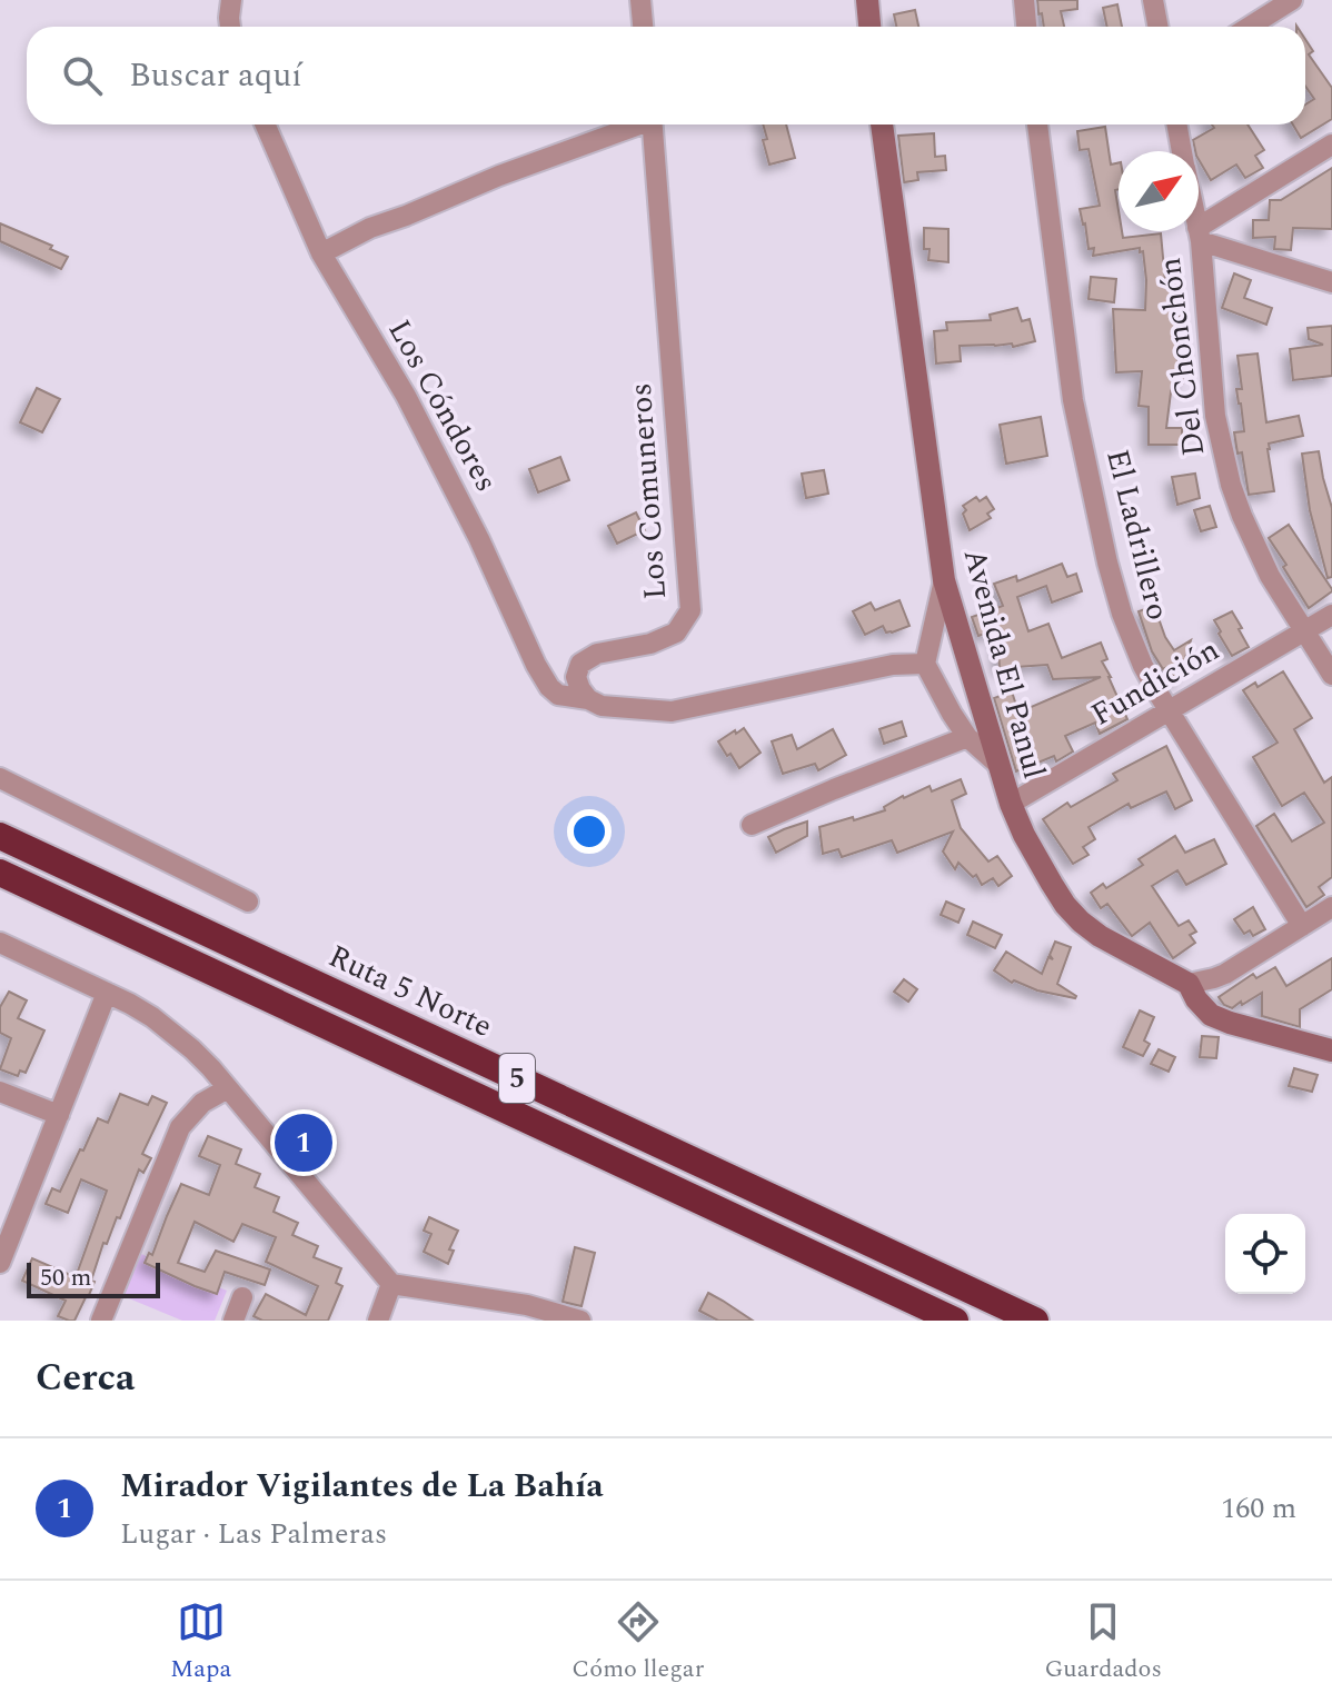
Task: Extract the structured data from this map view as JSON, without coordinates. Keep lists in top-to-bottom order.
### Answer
{
  "streets": {
    "highway": ["Ruta 5 Norte", "5"],
    "street": [
      "Del Chonchón",
      "Los Cóndores",
      "Los Comuneros",
      "El Ladrillero",
      "Avenida El Panul",
      "Fundición"
    ]
  },
  "crossings": [
    ["Del Chonchón", "Fundición"],
    ["Los Cóndores", "Los Comuneros"],
    ["El Ladrillero", "Fundición"],
    ["Avenida El Panul", "Fundición"]
  ],
  "scale_bar": "50 m",
  "north": "top right",
  "page": {
    "search": "Buscar aquí",
    "pins": "1",
    "scale": "50 m",
    "heading": "Cerca",
    "list": [
      {
        "mark": "1",
        "name": "Mirador Vigilantes de La Bahía",
        "note": "Lugar · Las Palmeras",
        "value": "160 m"
      }
    ],
    "nav": ["Mapa", "Cómo llegar", "Guardados"]
  }
}
